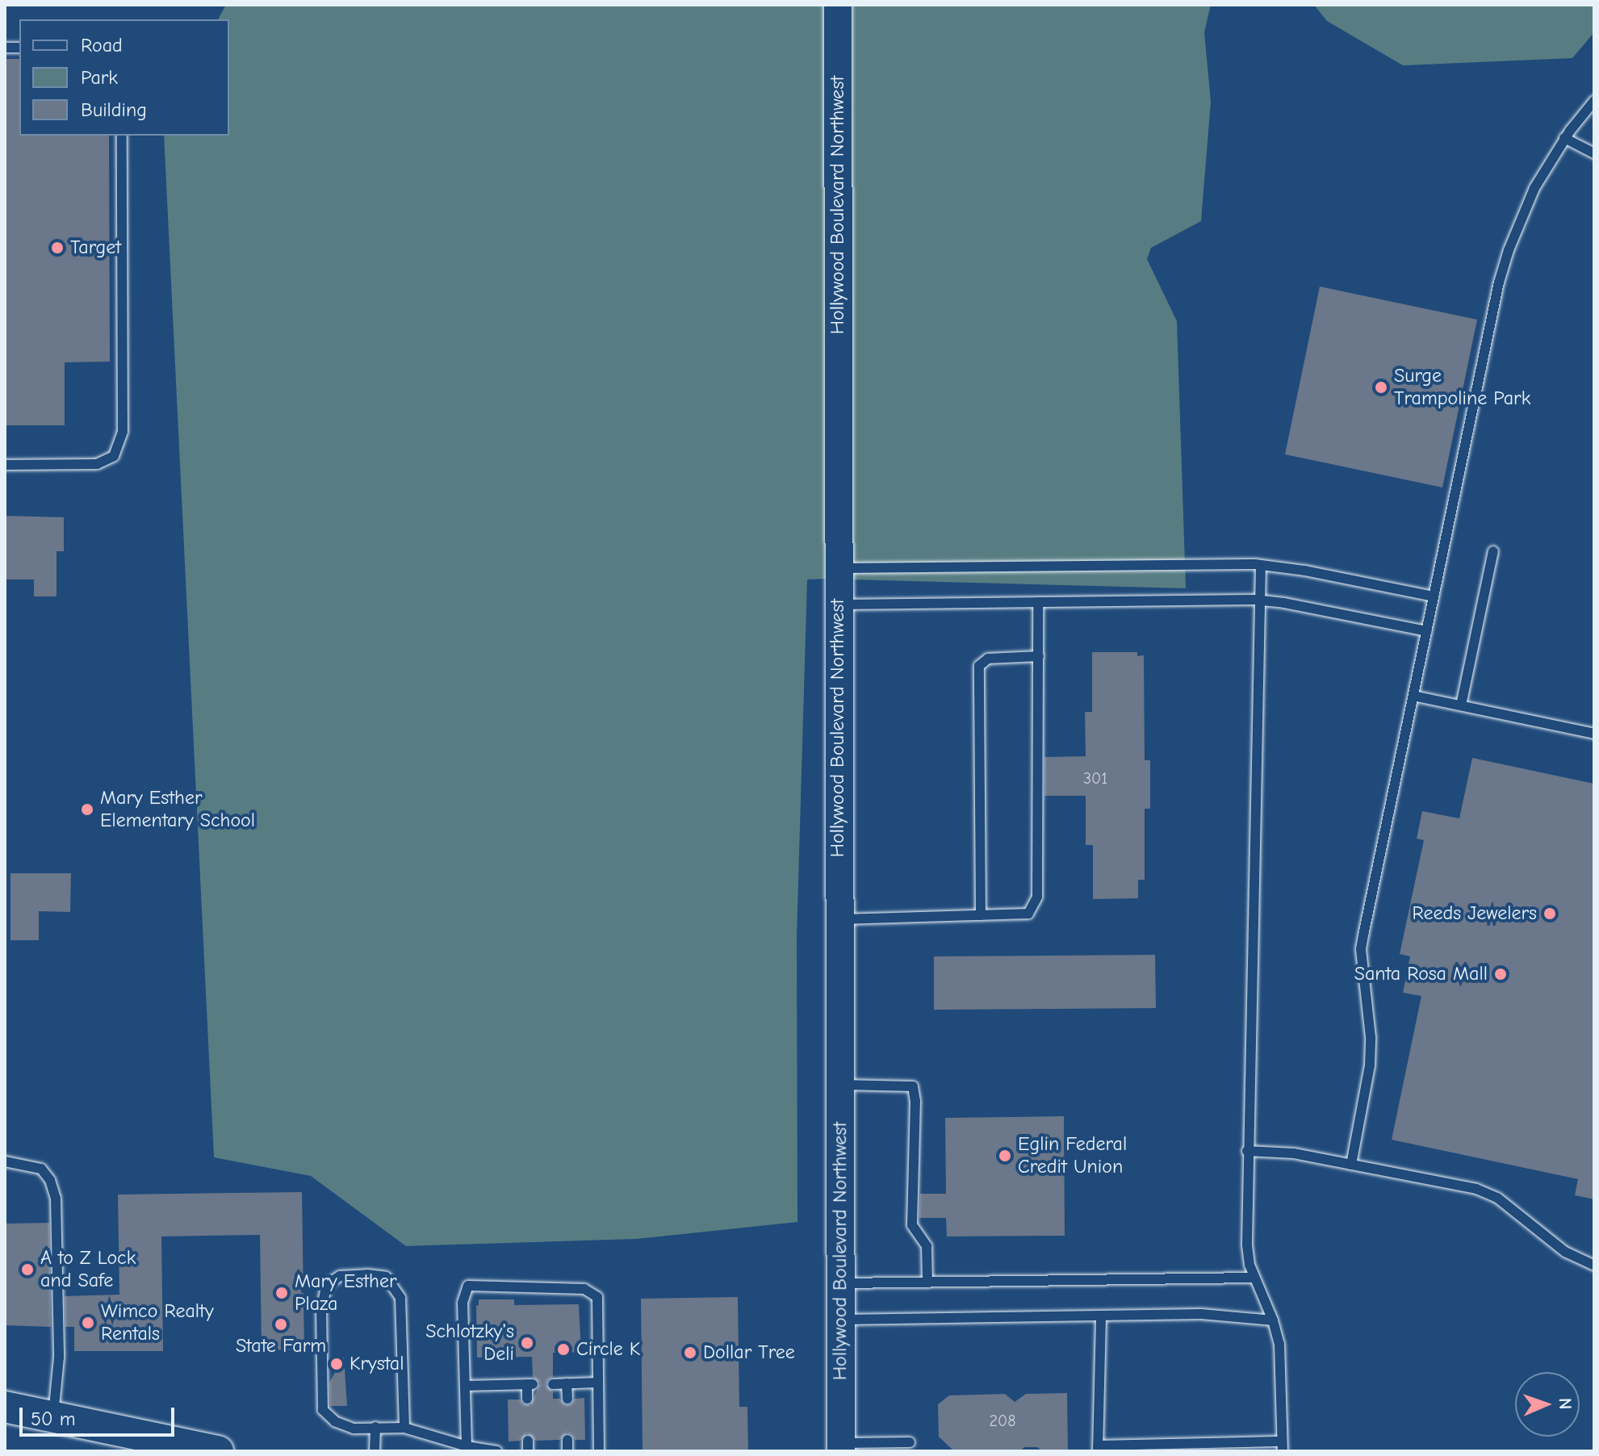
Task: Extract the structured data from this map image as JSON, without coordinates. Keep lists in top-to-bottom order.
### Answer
{
  "streets": {
    "street": ["Hollywood Boulevard Northwest"]
  },
  "places": [
    "Target",
    "Surge Trampoline Park",
    "Mary Esther Elementary School",
    "Reeds Jewelers",
    "Santa Rosa Mall",
    "Eglin Federal Credit Union",
    "A to Z Lock and Safe",
    "Mary Esther Plaza",
    "Wimco Realty Rentals",
    "State Farm",
    "Schlotzky's Deli",
    "Circle K",
    "Dollar Tree",
    "Krystal"
  ],
  "house_numbers": ["301", "208"],
  "legend": ["Road", "Park", "Building"],
  "scale_bar": "50 m",
  "north": "right"
}
